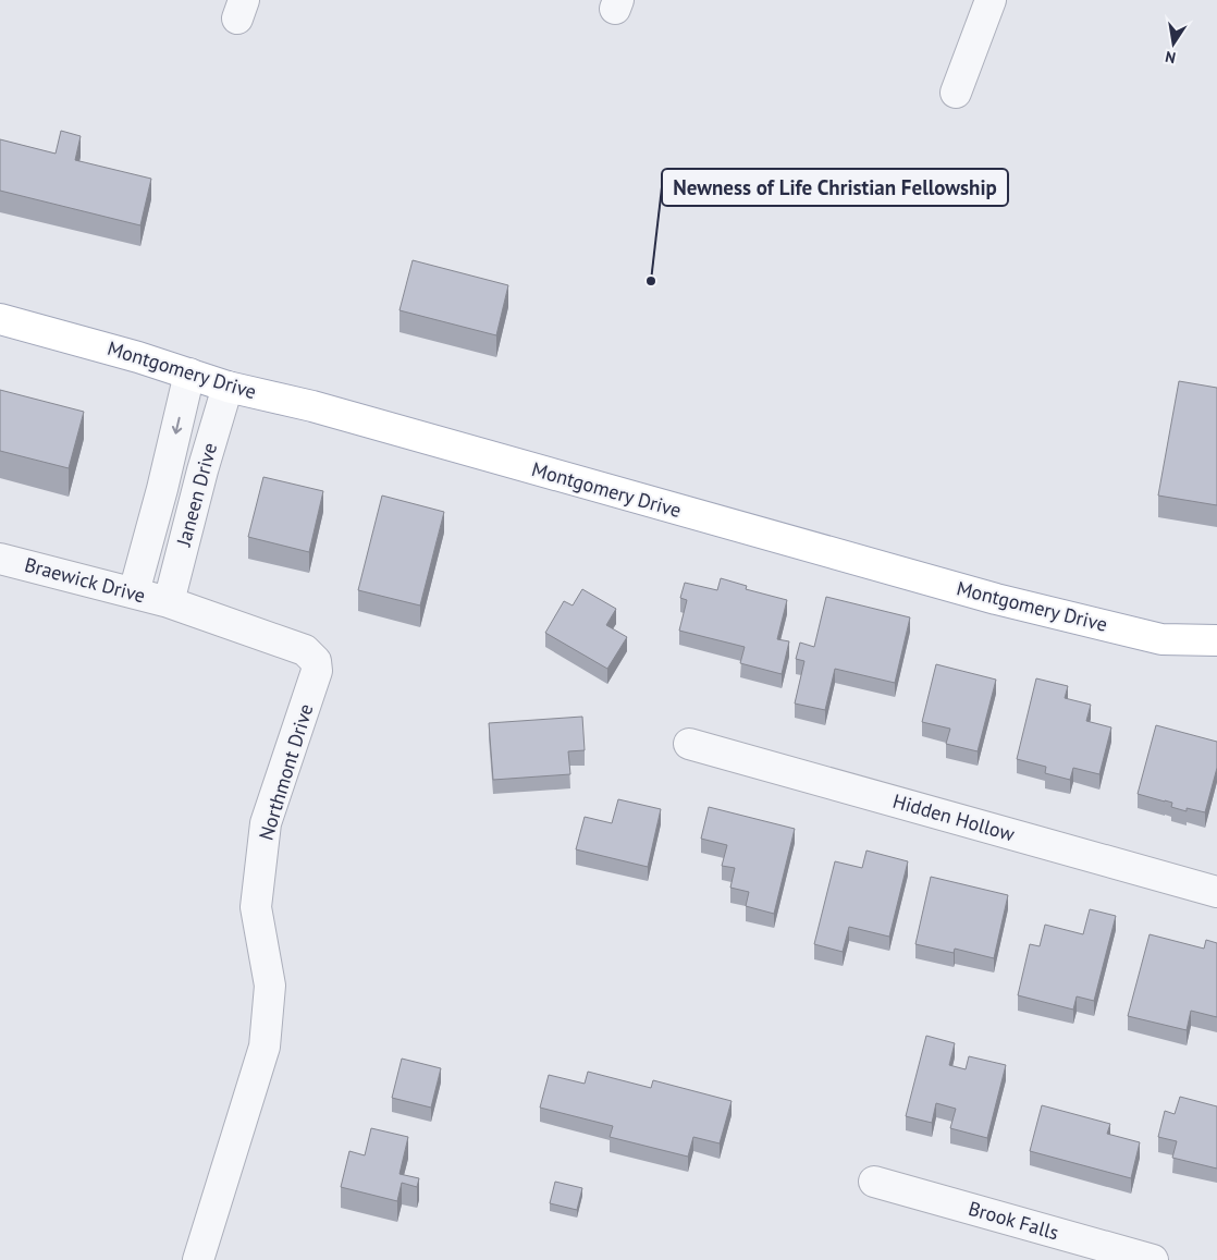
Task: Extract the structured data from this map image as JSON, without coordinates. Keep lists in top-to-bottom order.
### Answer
{
  "streets": {
    "main road": ["Montgomery Drive"],
    "street": [
      "Janeen Drive",
      "Braewick Drive",
      "Northmont Drive",
      "Hidden Hollow",
      "Brook Falls"
    ]
  },
  "crossings": [
    ["Montgomery Drive", "Janeen Drive"],
    ["Janeen Drive", "Braewick Drive"],
    ["Janeen Drive", "Northmont Drive"],
    ["Braewick Drive", "Northmont Drive"]
  ],
  "places": ["Newness of Life Christian Fellowship"],
  "north": "bottom"
}
